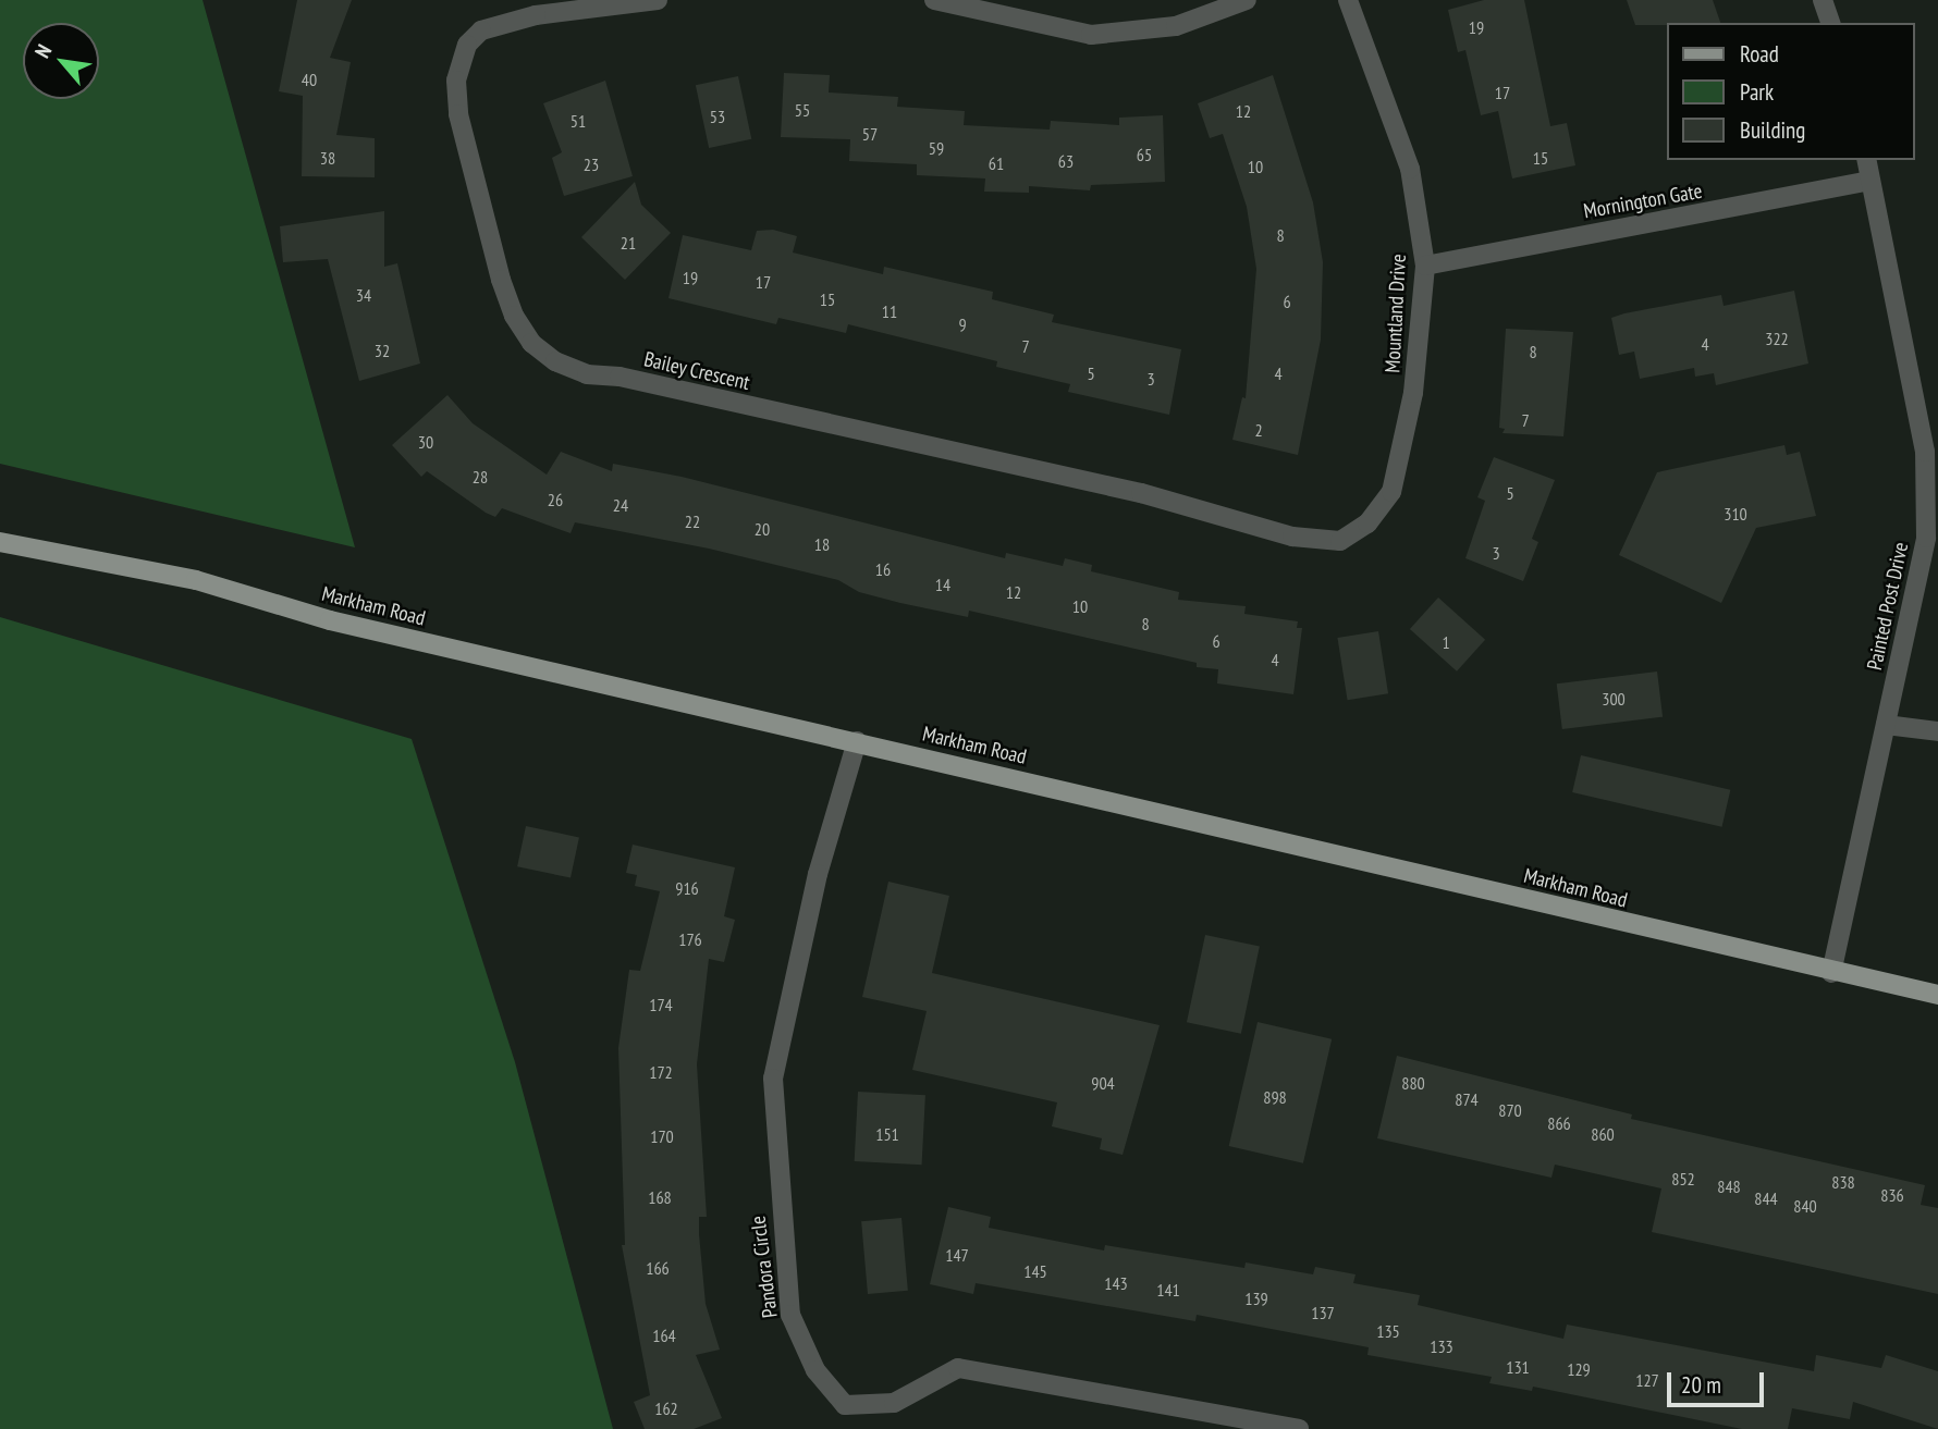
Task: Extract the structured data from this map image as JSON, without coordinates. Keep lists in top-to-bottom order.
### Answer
{
  "streets": {
    "main road": ["Markham Road"],
    "street": [
      "Mornington Gate",
      "Mountland Drive",
      "Bailey Crescent",
      "Painted Post Drive",
      "Pandora Circle"
    ]
  },
  "crossings": [
    ["Mornington Gate", "Mountland Drive"],
    ["Mornington Gate", "Painted Post Drive"],
    ["Mountland Drive", "Bailey Crescent"],
    ["Markham Road", "Painted Post Drive"],
    ["Markham Road", "Pandora Circle"]
  ],
  "house_numbers": [
    "19",
    "40",
    "17",
    "55",
    "12",
    "53",
    "51",
    "57",
    "59",
    "65",
    "38",
    "15",
    "63",
    "61",
    "23",
    "10",
    "8",
    "21",
    "19",
    "17",
    "34",
    "15",
    "6",
    "11",
    "9",
    "322",
    "4",
    "7",
    "32",
    "8",
    "5",
    "4",
    "3",
    "7",
    "2",
    "30",
    "28",
    "5",
    "26",
    "24",
    "310",
    "22",
    "20",
    "18",
    "3",
    "16",
    "14",
    "12",
    "10",
    "8",
    "6",
    "1",
    "4",
    "300",
    "916",
    "176",
    "174",
    "172",
    "904",
    "880",
    "898",
    "874",
    "870",
    "866",
    "151",
    "860",
    "170",
    "852",
    "838",
    "848",
    "836",
    "168",
    "844",
    "840",
    "147",
    "166",
    "145",
    "143",
    "141",
    "139",
    "137",
    "135",
    "164",
    "133",
    "131",
    "129",
    "127",
    "162"
  ],
  "legend": ["Road", "Park", "Building"],
  "scale_bar": "20 m",
  "north": "top left"
}
